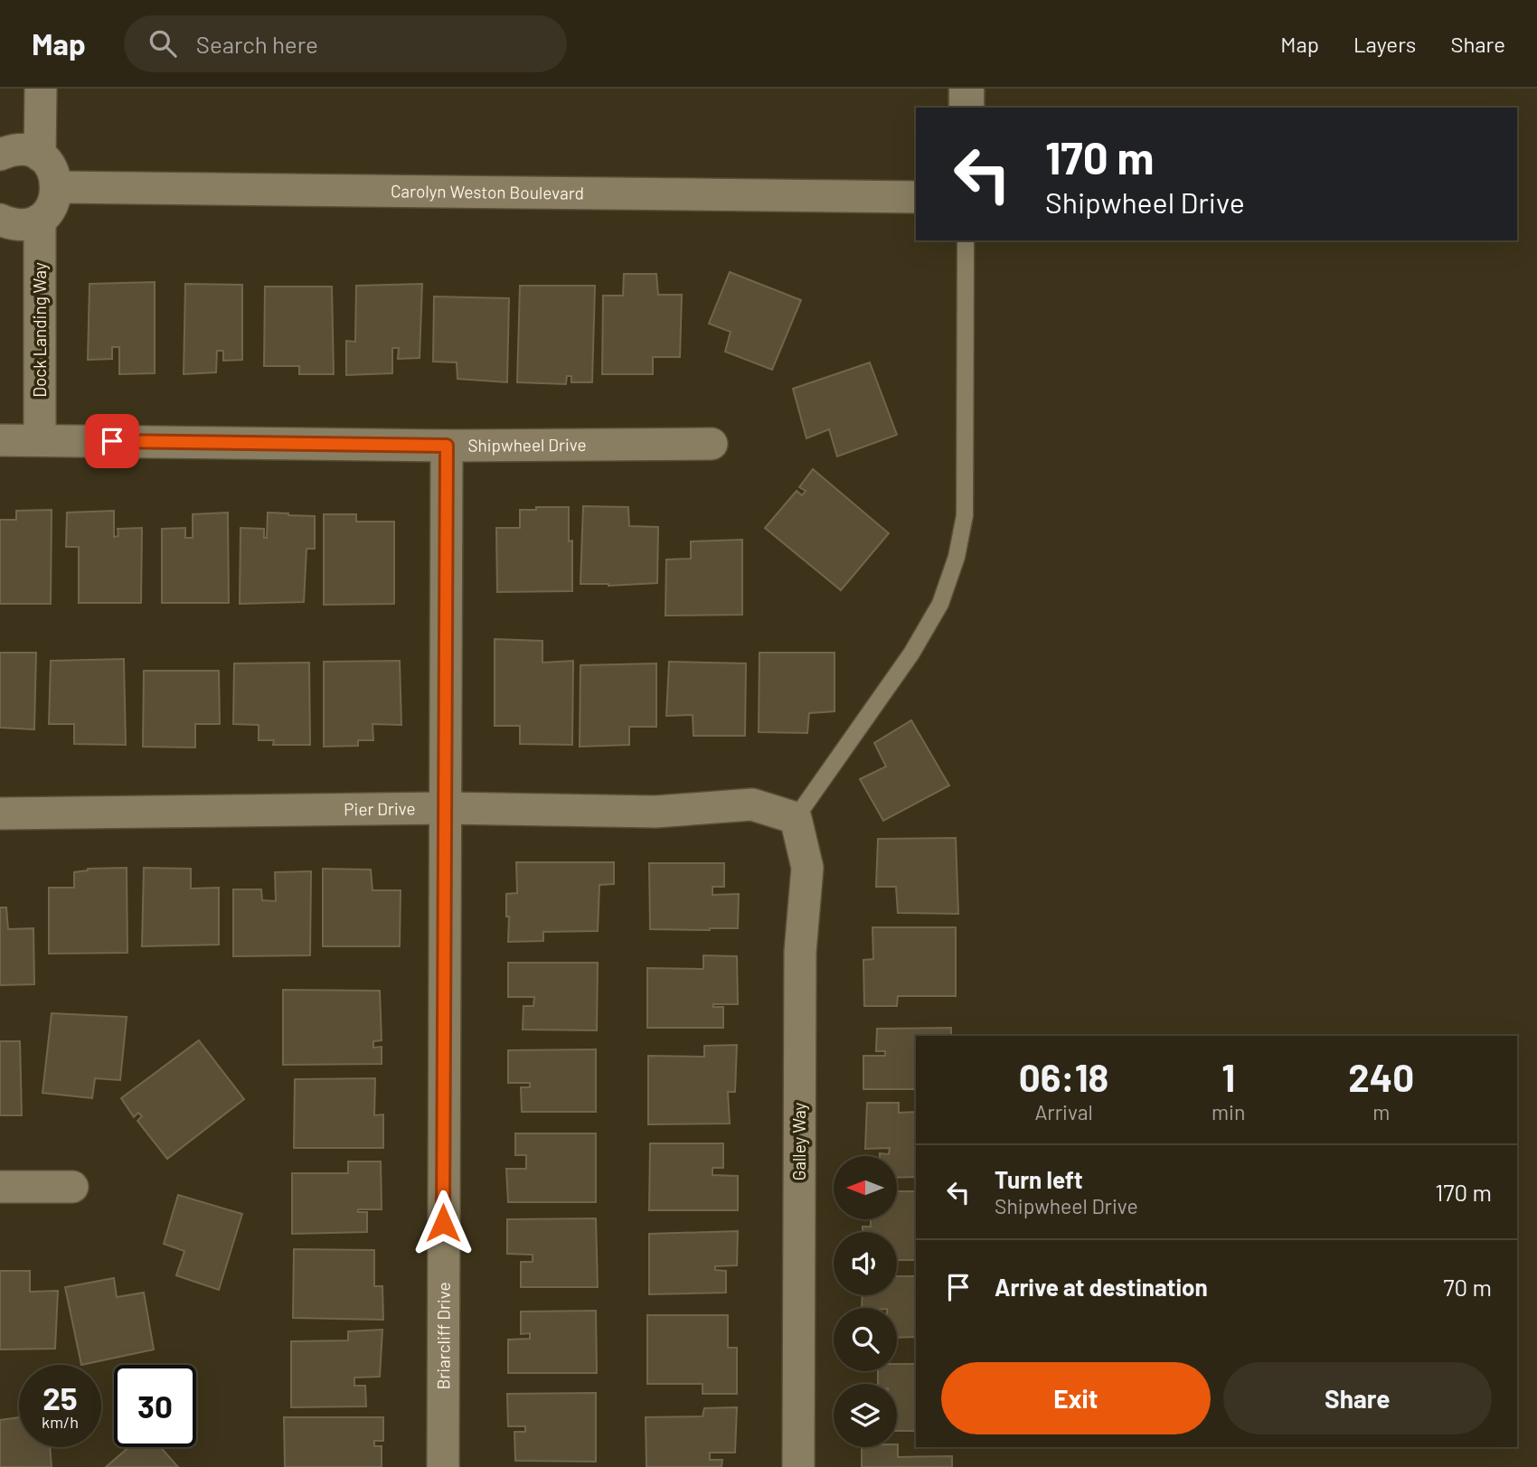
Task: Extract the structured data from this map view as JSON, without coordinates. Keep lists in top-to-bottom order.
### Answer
{
  "streets": {
    "street": [
      "Carolyn Weston Boulevard",
      "Dock Landing Way",
      "Shipwheel Drive",
      "Pier Drive",
      "Galley Way",
      "Briarcliff Drive"
    ]
  },
  "crossings": [
    ["Dock Landing Way", "Shipwheel Drive"],
    ["Shipwheel Drive", "Briarcliff Drive"],
    ["Pier Drive", "Galley Way"],
    ["Pier Drive", "Briarcliff Drive"]
  ],
  "north": "left",
  "page": {
    "header": "Map",
    "search": "Search here",
    "nav": ["Map", "Layers", "Share"],
    "turn": ["170 m", "Shipwheel Drive"],
    "eta": [
      "06:18",
      "Arrival",
      "1",
      "min",
      "240",
      "m"
    ],
    "list": [
      {
        "name": "Turn left",
        "note": "Shipwheel Drive",
        "value": "170 m"
      },
      {
        "name": "Arrive at destination",
        "value": "70 m"
      }
    ],
    "buttons": ["Exit", "Share"],
    "speed": "25 km/h",
    "limit": "30"
  }
}
